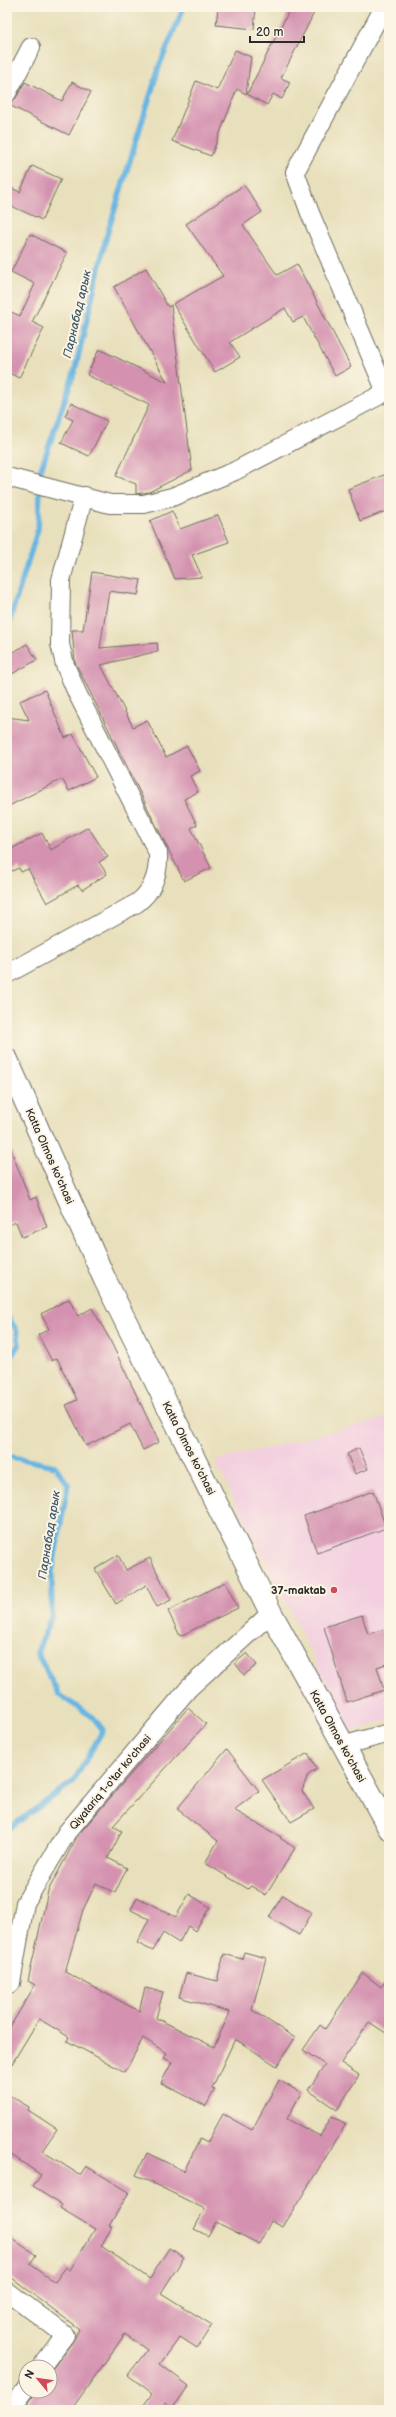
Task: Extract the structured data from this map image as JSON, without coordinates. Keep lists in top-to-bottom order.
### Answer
{
  "streets": {
    "street": ["Katta Olmos ko'chasi", "Qiyatariq 1-o'tar ko'chasi"]
  },
  "crossings": [
    ["Katta Olmos ko'chasi", "Qiyatariq 1-o'tar ko'chasi"]
  ],
  "water": ["Парнабад арык"],
  "places": ["37-maktab"],
  "scale_bar": "20 m",
  "north": "top left"
}
